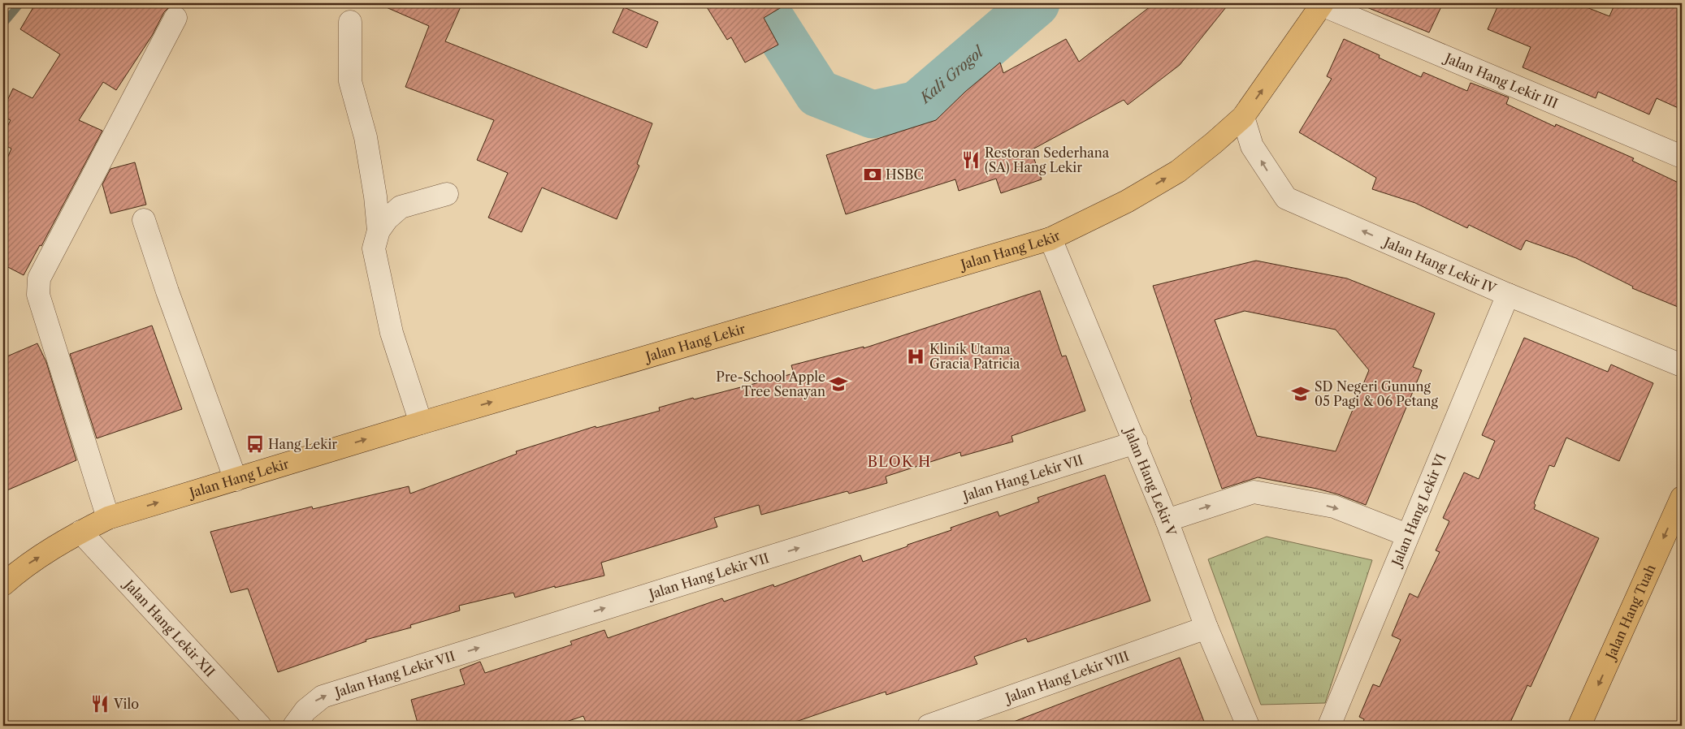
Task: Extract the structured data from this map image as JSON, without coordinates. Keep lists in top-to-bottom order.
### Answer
{
  "streets": {
    "main road": ["Jalan Hang Lekir", "Jalan Hang Tuah"],
    "street": [
      "Jalan Hang Lekir III",
      "Jalan Hang Lekir IV",
      "Jalan Hang Lekir VII",
      "Jalan Hang Lekir V",
      "Jalan Hang Lekir VI",
      "Jalan Hang Lekir XII",
      "Jalan Hang Lekir VIII"
    ]
  },
  "crossings": [
    ["Jalan Hang Lekir III", "Jalan Hang Lekir"],
    ["Jalan Hang Lekir", "Jalan Hang Lekir IV"],
    ["Jalan Hang Lekir", "Jalan Hang Lekir V"],
    ["Jalan Hang Lekir", "Jalan Hang Lekir XII"],
    ["Jalan Hang Lekir IV", "Jalan Hang Lekir VI"],
    ["Jalan Hang Lekir VII", "Jalan Hang Lekir V"],
    ["Jalan Hang Lekir V", "Jalan Hang Lekir VIII"]
  ],
  "one_way": [
    "Jalan Hang Lekir",
    "Jalan Hang Lekir IV",
    "Jalan Hang Lekir VII",
    "Jalan Hang Tuah"
  ],
  "districts": ["BLOK H"],
  "water": ["Kali Grogol"],
  "places": {
    "restaurant": ["Restoran Sederhana (SA) Hang Lekir", "Vilo"],
    "bank": ["HSBC"],
    "hospital": ["Klinik Utama Gracia Patricia"],
    "school or university": ["Pre-School Apple Tree Senayan", "SD Negeri Gunung 05 Pagi & 06 Petang"],
    "bus stop": ["Hang Lekir"]
  }
}
